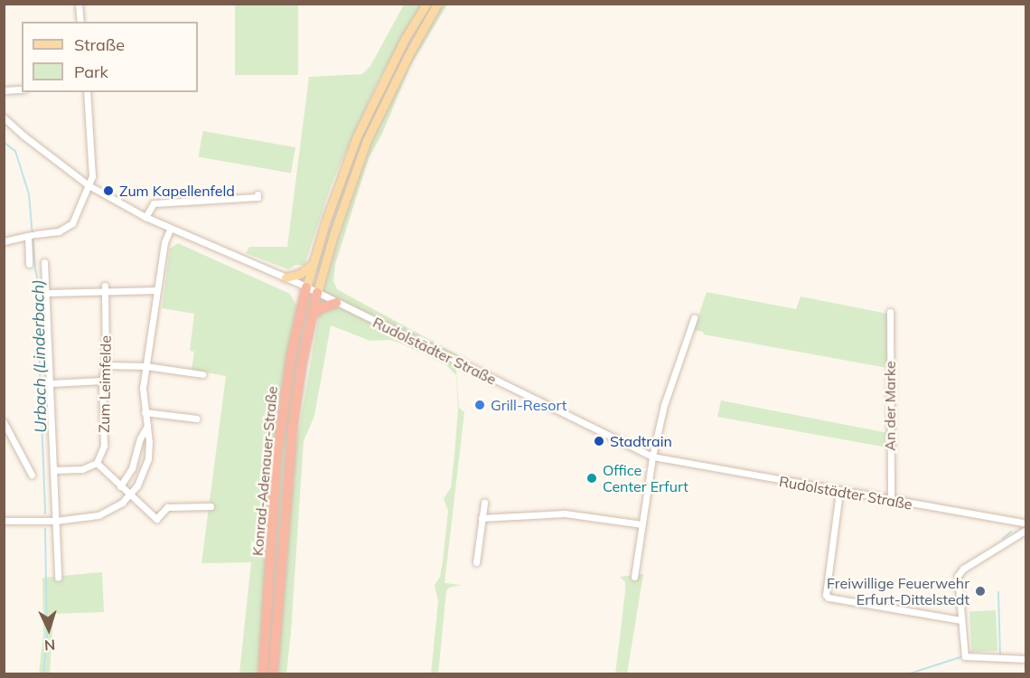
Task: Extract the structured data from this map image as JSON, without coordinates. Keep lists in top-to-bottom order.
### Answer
{
  "streets": {
    "highway": ["Konrad-Adenauer-Straße"],
    "street": ["Rudolstädter Straße", "Zum Leimfelde", "An der Marke"]
  },
  "crossings": [
    ["Rudolstädter Straße", "An der Marke"],
    ["Rudolstädter Straße", "Konrad-Adenauer-Straße"]
  ],
  "water": ["Urbach (Linderbach)"],
  "places": [
    "Zum Kapellenfeld",
    "Grill-Resort",
    "Stadtrain",
    "Office Center Erfurt",
    "Freiwillige Feuerwehr Erfurt-Dittelstedt"
  ],
  "legend": ["Straße", "Park"],
  "north": "bottom"
}
